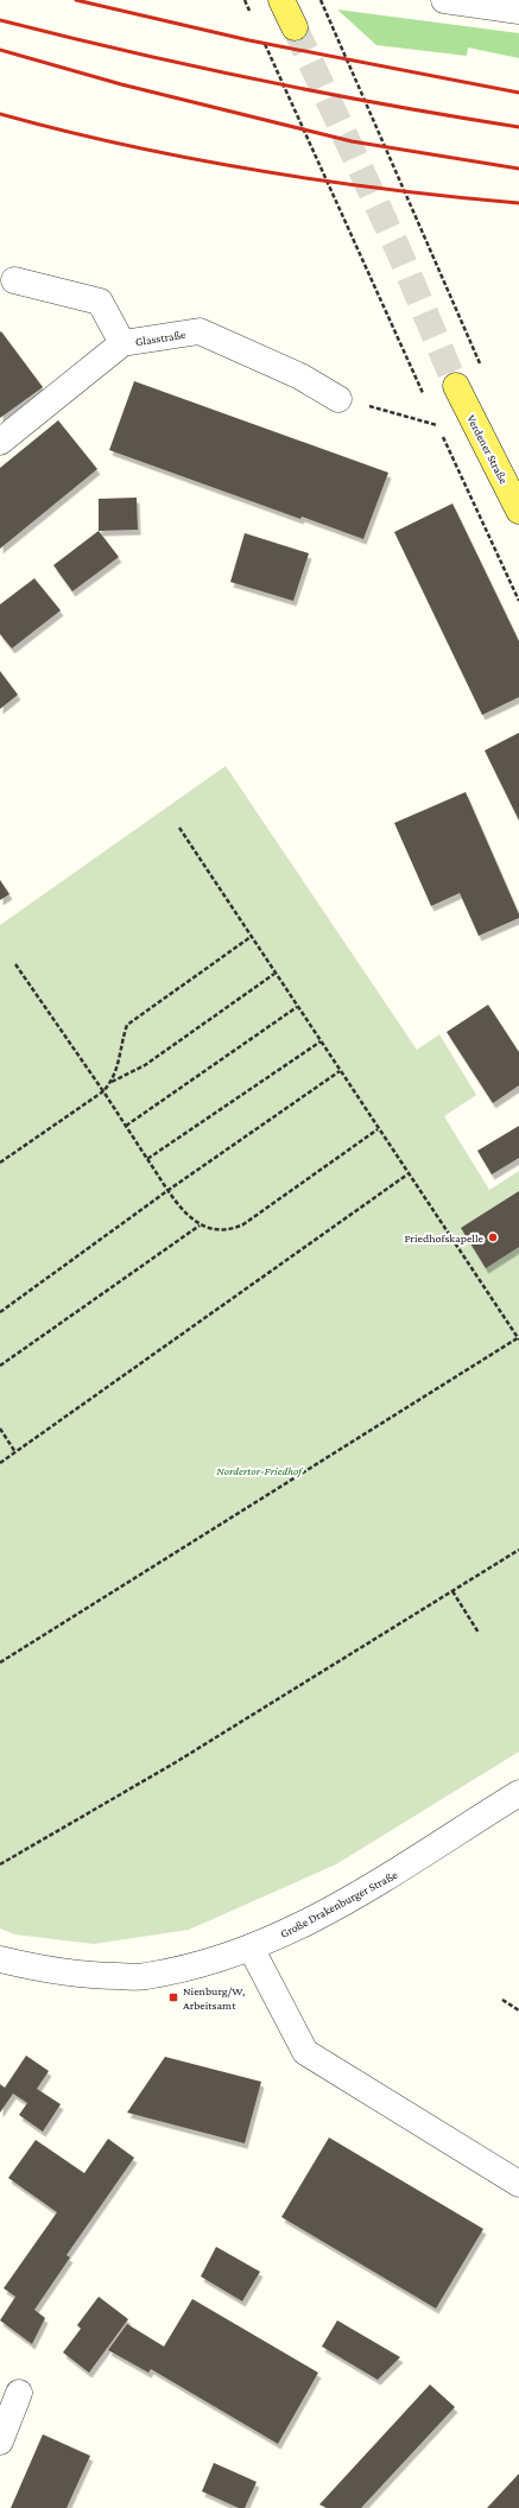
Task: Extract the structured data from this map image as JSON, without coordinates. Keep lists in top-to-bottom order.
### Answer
{
  "streets": {
    "main road": ["Verdener Straße"],
    "street": ["Glasstraße", "Große Drakenburger Straße"]
  },
  "parks": ["Nordertor-Friedhof"],
  "places": {
    "other": ["Friedhofskapelle"],
    "transit": ["Nienburg/W, Arbeitsamt"]
  }
}
